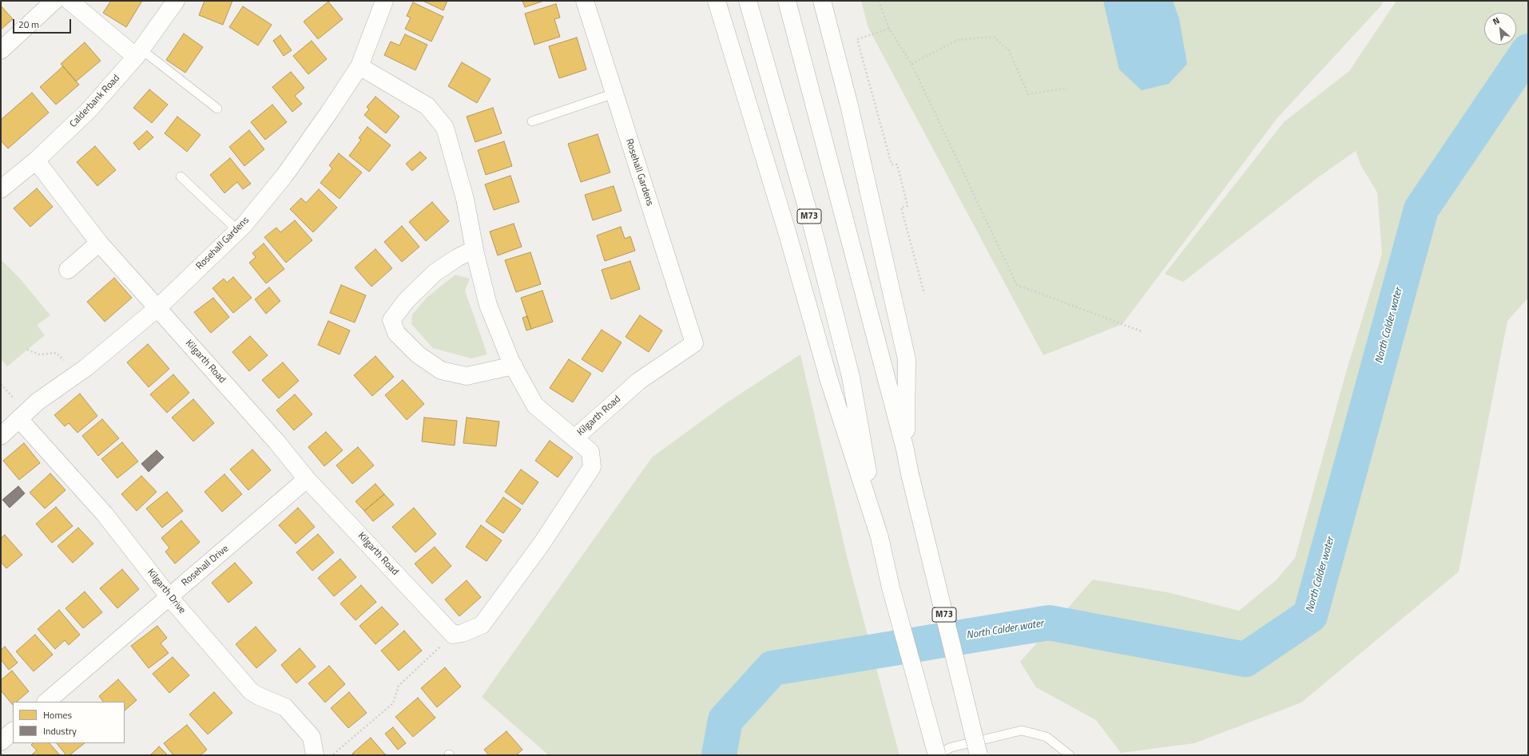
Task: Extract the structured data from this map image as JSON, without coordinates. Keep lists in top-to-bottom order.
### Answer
{
  "streets": {
    "main road": [
      "Calderbank Road",
      "Rosehall Gardens",
      "M73",
      "Kilgarth Road",
      "Rosehall Drive",
      "Kilgarth Drive"
    ]
  },
  "crossings": [
    ["Calderbank Road", "Kilgarth Road"],
    ["Rosehall Gardens", "Kilgarth Road"],
    ["Rosehall Gardens", "Kilgarth Drive"],
    ["Kilgarth Road", "Rosehall Drive"],
    ["Rosehall Drive", "Kilgarth Drive"]
  ],
  "water": ["North Calder water"],
  "legend": ["Homes", "Industry"],
  "scale_bar": "20 m",
  "north": "top left"
}
